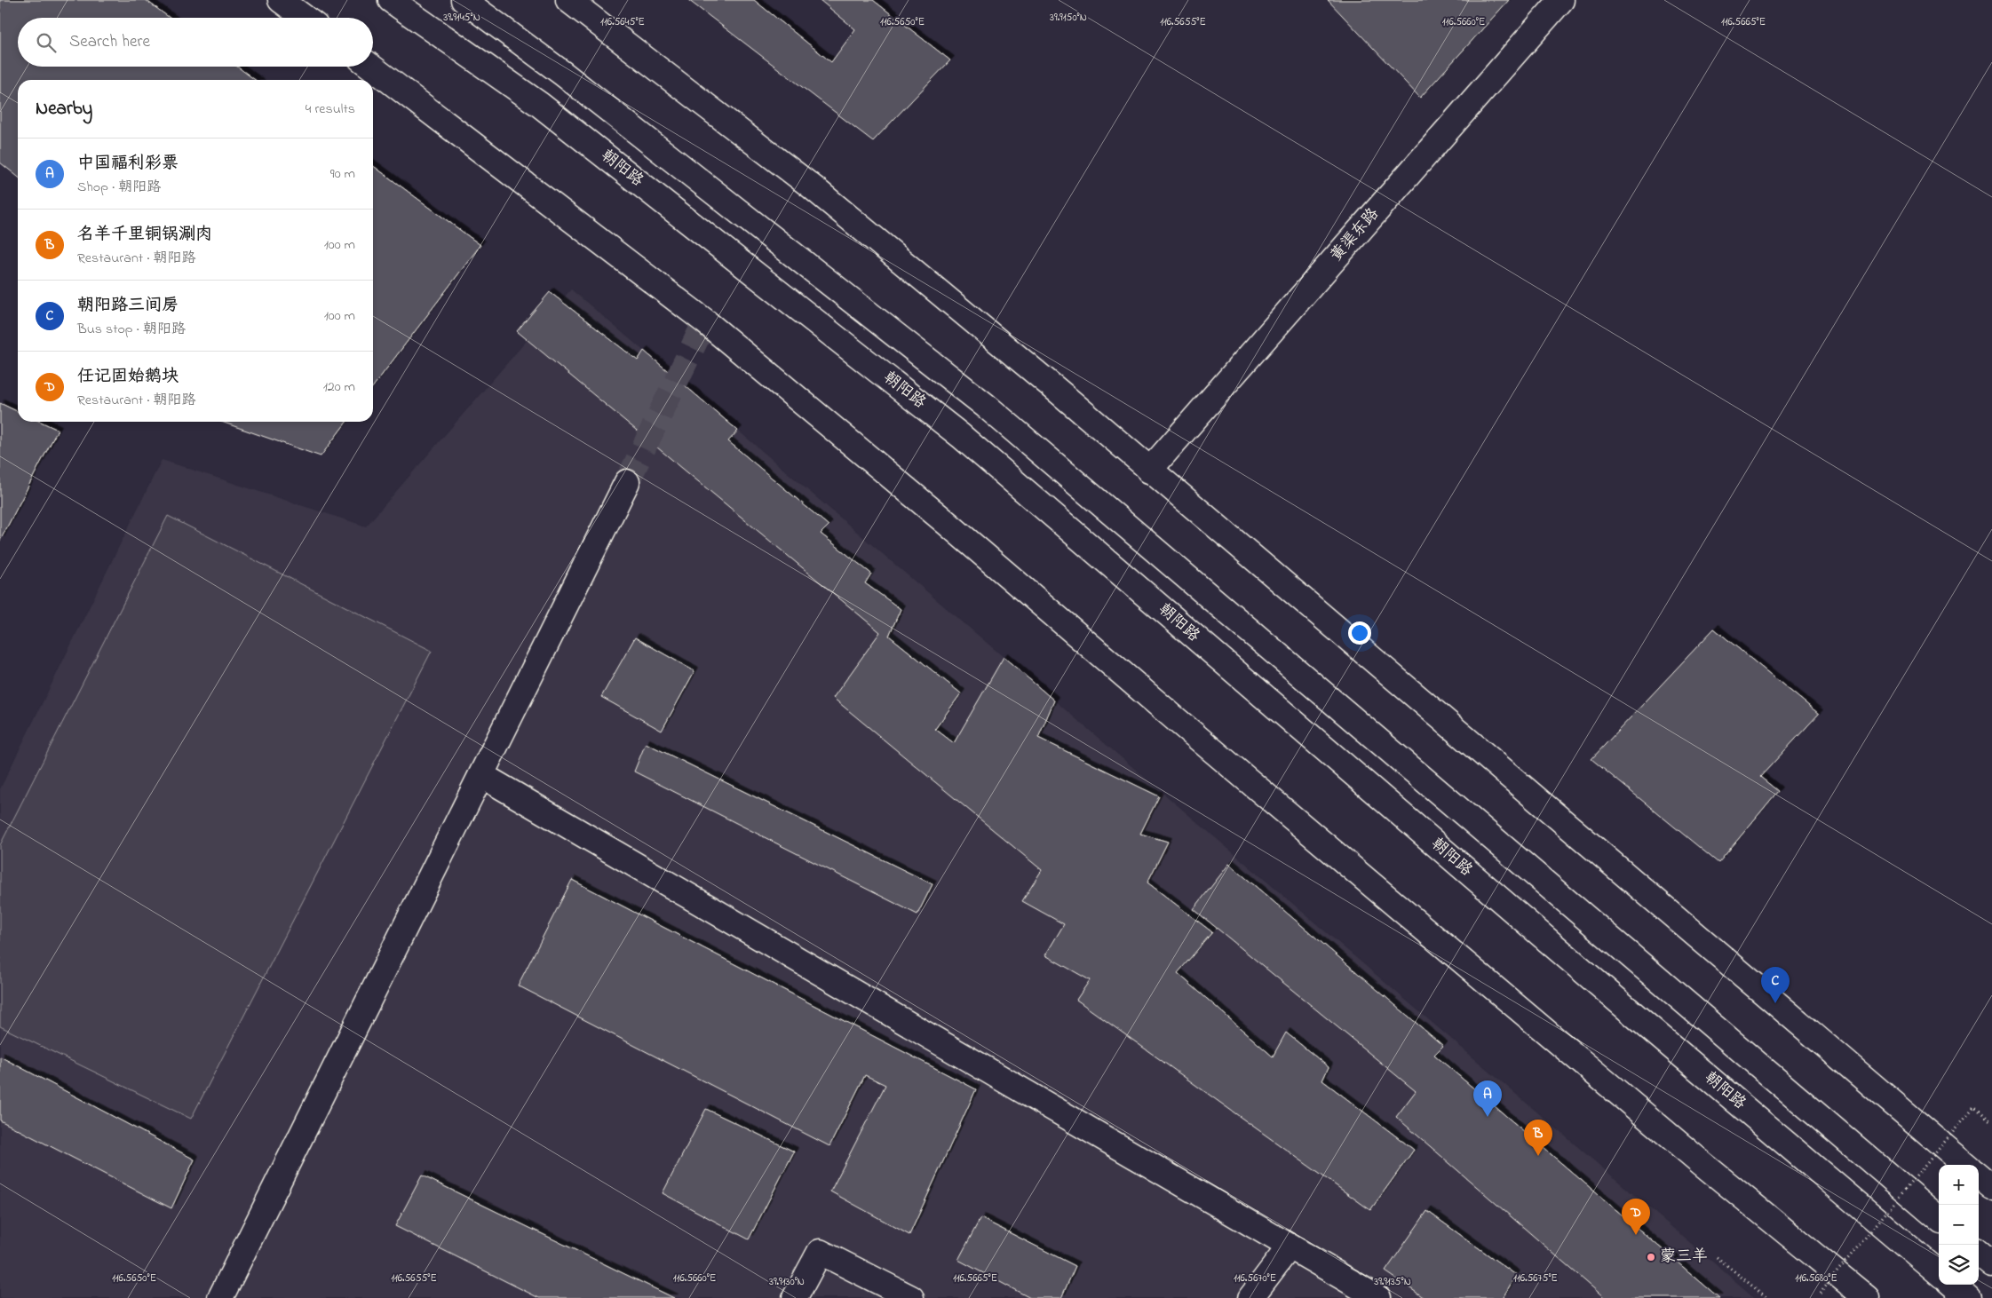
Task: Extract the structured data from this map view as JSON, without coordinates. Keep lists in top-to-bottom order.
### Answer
{
  "streets": {
    "main road": ["朝阳路", "黄渠东路"]
  },
  "places": ["蒙三羊"],
  "page": {
    "search": "Search here",
    "heading": ["Nearby", "4 results"],
    "list": [
      {
        "mark": "A",
        "name": "中国福利彩票",
        "note": "Shop · 朝阳路",
        "value": "90 m"
      },
      {
        "mark": "B",
        "name": "名羊千里铜锅涮肉",
        "note": "Restaurant · 朝阳路",
        "value": "100 m"
      },
      {
        "mark": "C",
        "name": "朝阳路三间房",
        "note": "Bus stop · 朝阳路",
        "value": "100 m"
      },
      {
        "mark": "D",
        "name": "任记固始鹅块",
        "note": "Restaurant · 朝阳路",
        "value": "120 m"
      }
    ],
    "pins": [
      "C",
      "A",
      "B",
      "D"
    ],
    "map_buttons": ["+", "−"]
  },
  "coordinates": [
    "39.9145°N",
    "39.9150°N",
    "116.5645°E",
    "116.5650°E",
    "116.5655°E",
    "116.5660°E",
    "116.5665°E",
    "116.5670°E",
    "116.5675°E",
    "116.5680°E",
    "39.9130°N",
    "39.9135°N"
  ]
}
